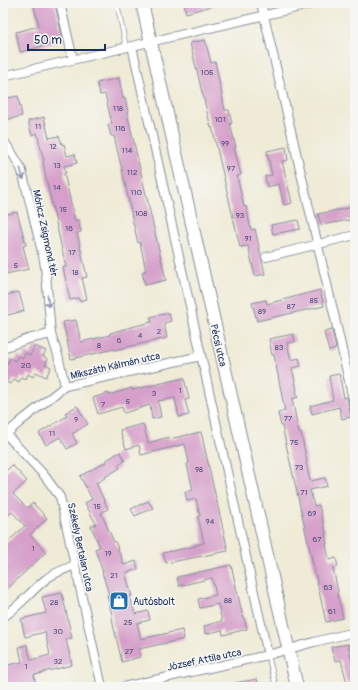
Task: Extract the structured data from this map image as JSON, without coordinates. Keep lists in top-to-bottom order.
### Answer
{
  "streets": {
    "main road": ["Pécsi utca"],
    "street": [
      "Móricz Zsigmond tér",
      "Mikszáth Kálmán utca",
      "Székely Bertalan utca",
      "József Attila utca"
    ]
  },
  "crossings": [
    ["Móricz Zsigmond tér", "Mikszáth Kálmán utca"],
    ["Pécsi utca", "József Attila utca"],
    ["Mikszáth Kálmán utca", "Székely Bertalan utca"]
  ],
  "one_way": ["Móricz Zsigmond tér"],
  "places": {
    "shop": ["Autósbolt"]
  },
  "house_numbers": [
    "105",
    "118",
    "101",
    "11",
    "116",
    "99",
    "12",
    "114",
    "13",
    "97",
    "112",
    "14",
    "110",
    "15",
    "108",
    "93",
    "16",
    "91",
    "17",
    "5",
    "18",
    "85",
    "87",
    "89",
    "2",
    "4",
    "6",
    "8",
    "83",
    "20",
    "1",
    "3",
    "5",
    "7",
    "77",
    "9",
    "11",
    "75",
    "73",
    "98",
    "71",
    "15",
    "69",
    "94",
    "67",
    "1",
    "19",
    "21",
    "63",
    "88",
    "28",
    "61",
    "25",
    "30",
    "27",
    "32",
    "1"
  ],
  "scale_bar": "50 m"
}
